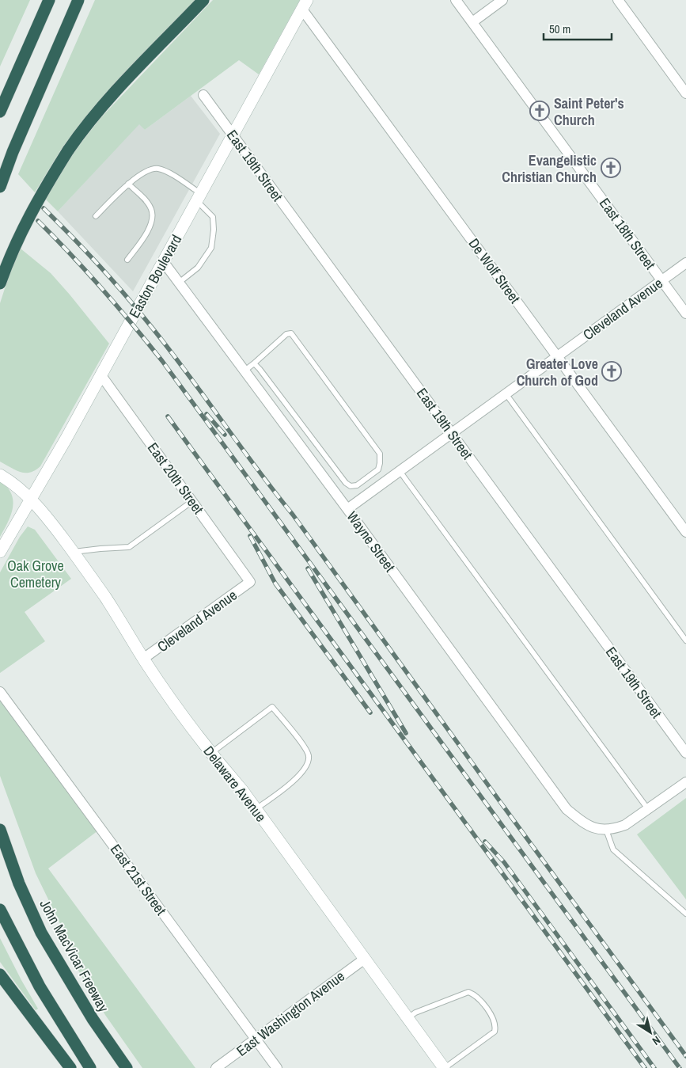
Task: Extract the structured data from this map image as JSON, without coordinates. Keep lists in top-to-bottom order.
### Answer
{
  "streets": {
    "highway": ["John MacVicar Freeway"],
    "main road": ["Easton Boulevard", "Delaware Avenue"],
    "street": [
      "East 19th Street",
      "East 18th Street",
      "De Wolf Street",
      "Cleveland Avenue",
      "East 20th Street",
      "Wayne Street",
      "East 21st Street",
      "East Washington Avenue"
    ]
  },
  "crossings": [
    ["East 19th Street", "Easton Boulevard"],
    ["East 19th Street", "Cleveland Avenue"],
    ["East 18th Street", "Cleveland Avenue"],
    ["De Wolf Street", "Easton Boulevard"],
    ["De Wolf Street", "Cleveland Avenue"],
    ["Easton Boulevard", "East 20th Street"],
    ["Easton Boulevard", "Wayne Street"],
    ["Easton Boulevard", "Delaware Avenue"],
    ["Cleveland Avenue", "East 20th Street"],
    ["Cleveland Avenue", "Wayne Street"],
    ["Cleveland Avenue", "Delaware Avenue"],
    ["Delaware Avenue", "East Washington Avenue"],
    ["East 21st Street", "East Washington Avenue"]
  ],
  "parks": ["Oak Grove Cemetery"],
  "places": {
    "church": ["Saint Peter's Church", "Evangelistic Christian Church", "Greater Love Church of God"]
  },
  "scale_bar": "50 m",
  "north": "bottom right"
}
